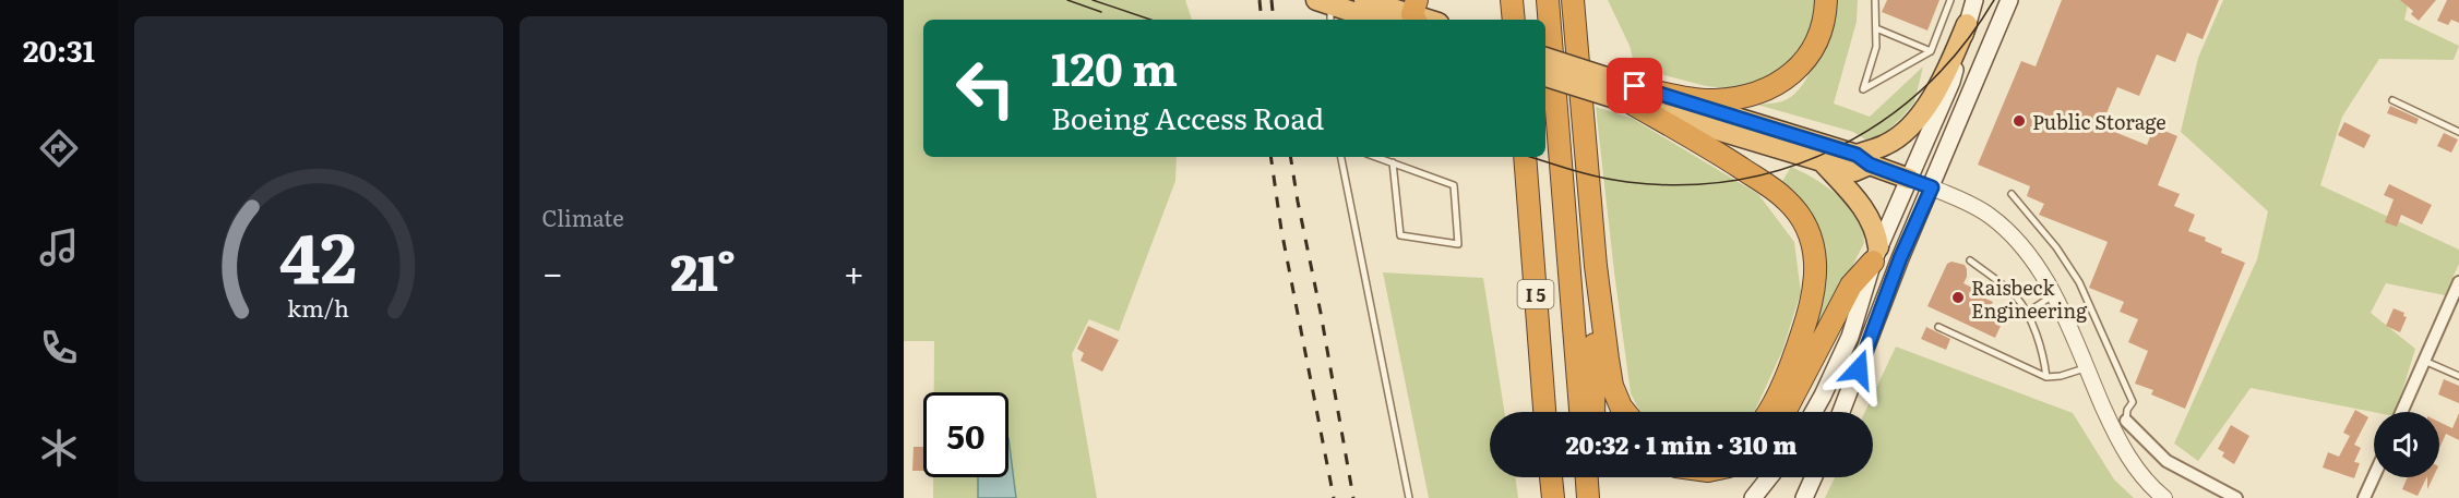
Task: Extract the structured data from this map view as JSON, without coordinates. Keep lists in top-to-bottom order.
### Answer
{
  "streets": {
    "highway": ["I 5"]
  },
  "places": ["Public Storage", "Raisbeck Engineering"],
  "page": {
    "tabs": "20:31",
    "tile": "Climate",
    "turn": ["120 m", "Boeing Access Road"],
    "heat": ["−", "21°", "+"],
    "limit": "50",
    "trip": "20:32 · 1 min · 310 m",
    "gauge": ["42", "km/h"]
  }
}
